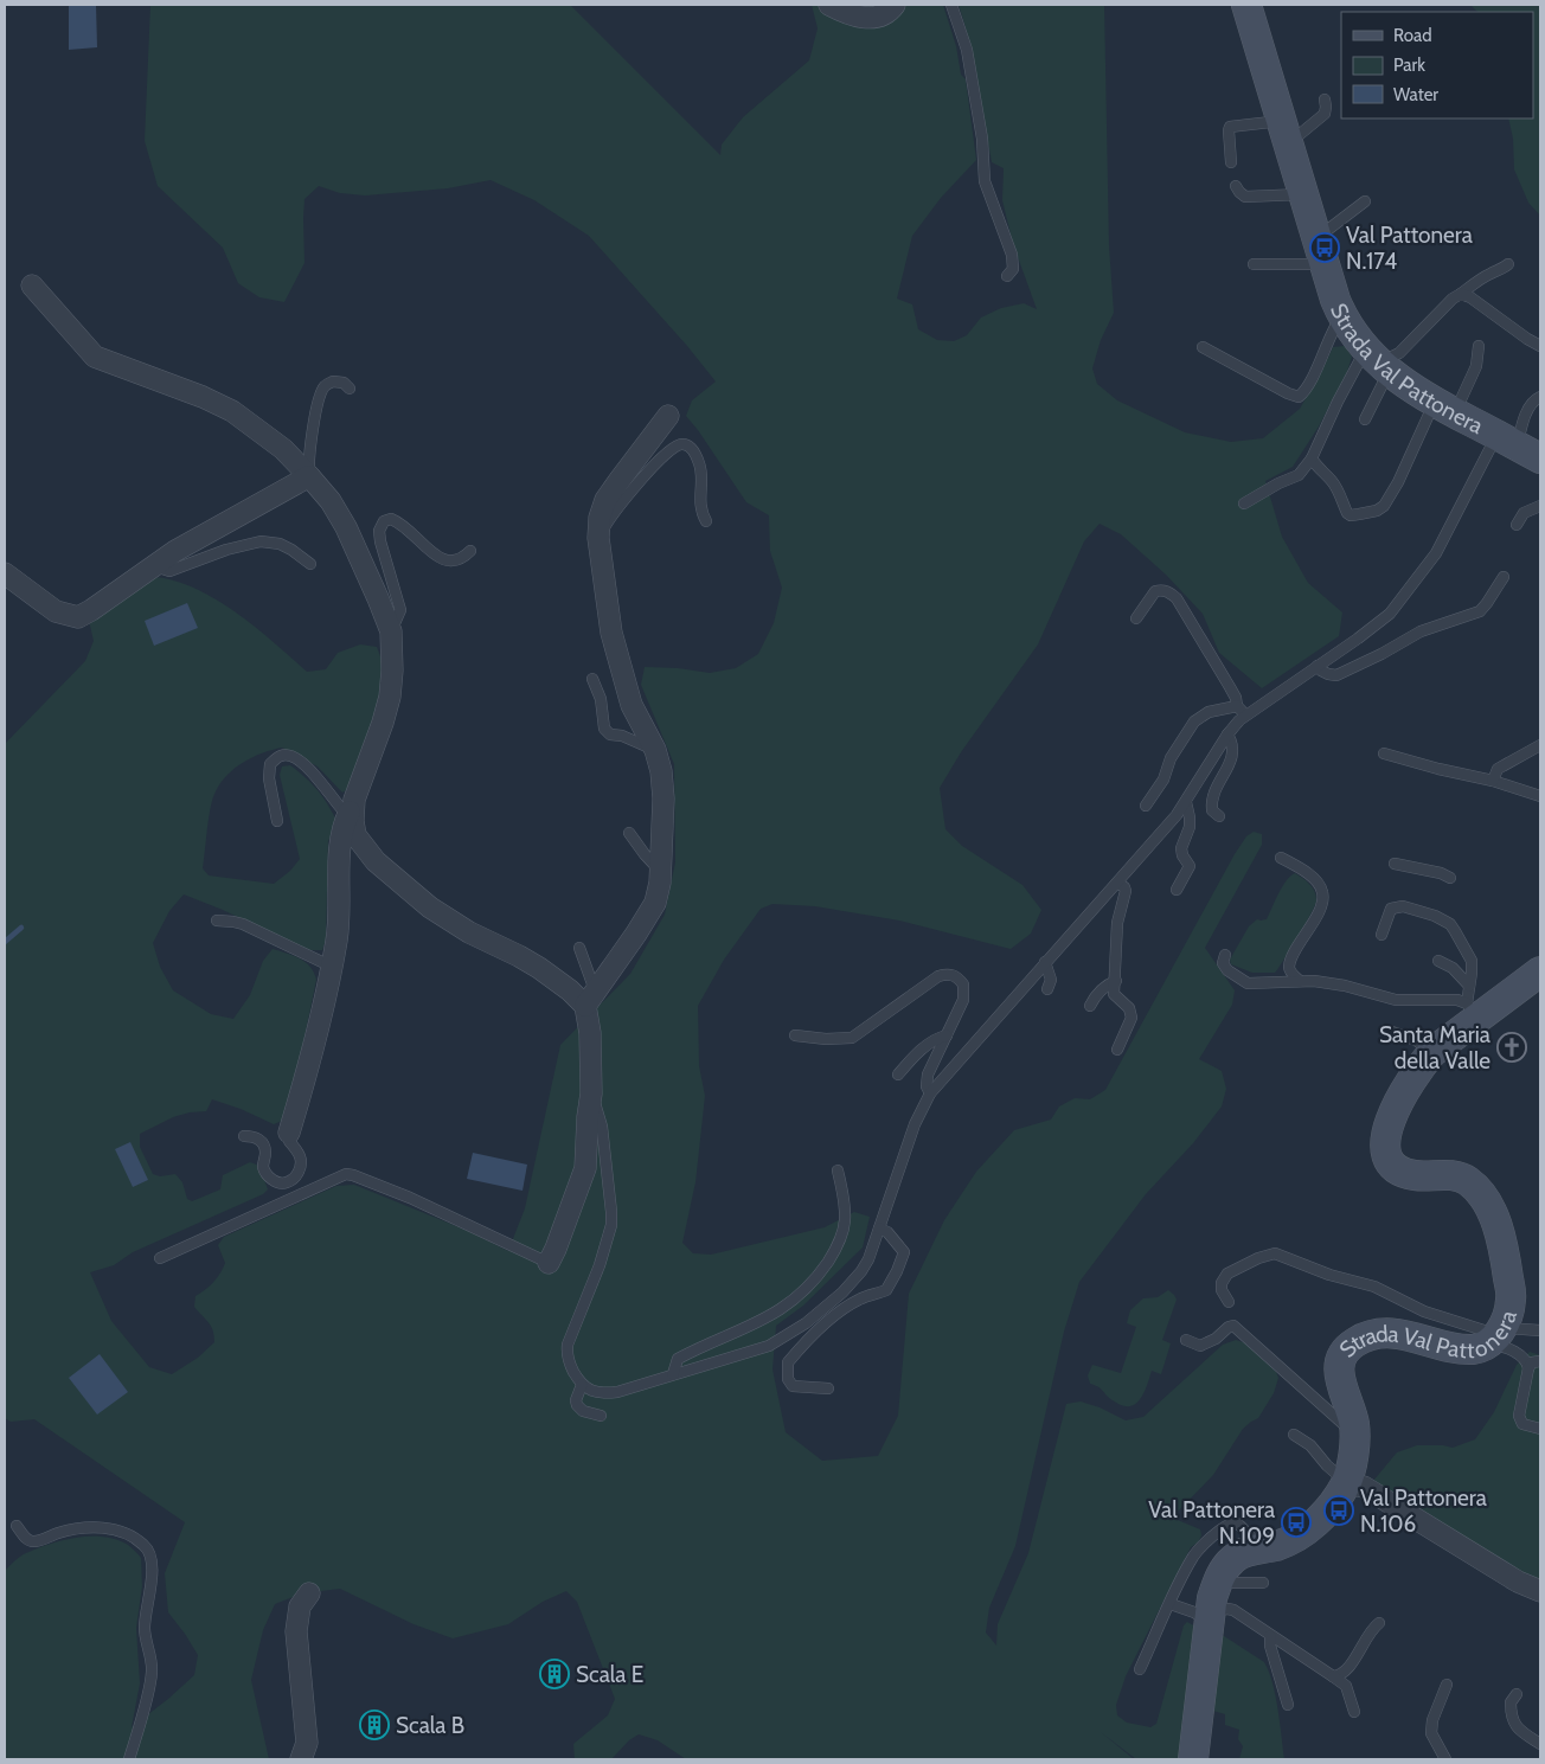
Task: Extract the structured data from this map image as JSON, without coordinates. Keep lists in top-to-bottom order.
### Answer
{
  "streets": {
    "street": ["Strada Val Pattonera"]
  },
  "places": {
    "bus stop": ["Val Pattonera N.174", "Val Pattonera N.106", "Val Pattonera N.109"],
    "church": ["Santa Maria della Valle"],
    "building": ["Scala E", "Scala B"]
  },
  "legend": ["Road", "Park", "Water"]
}
